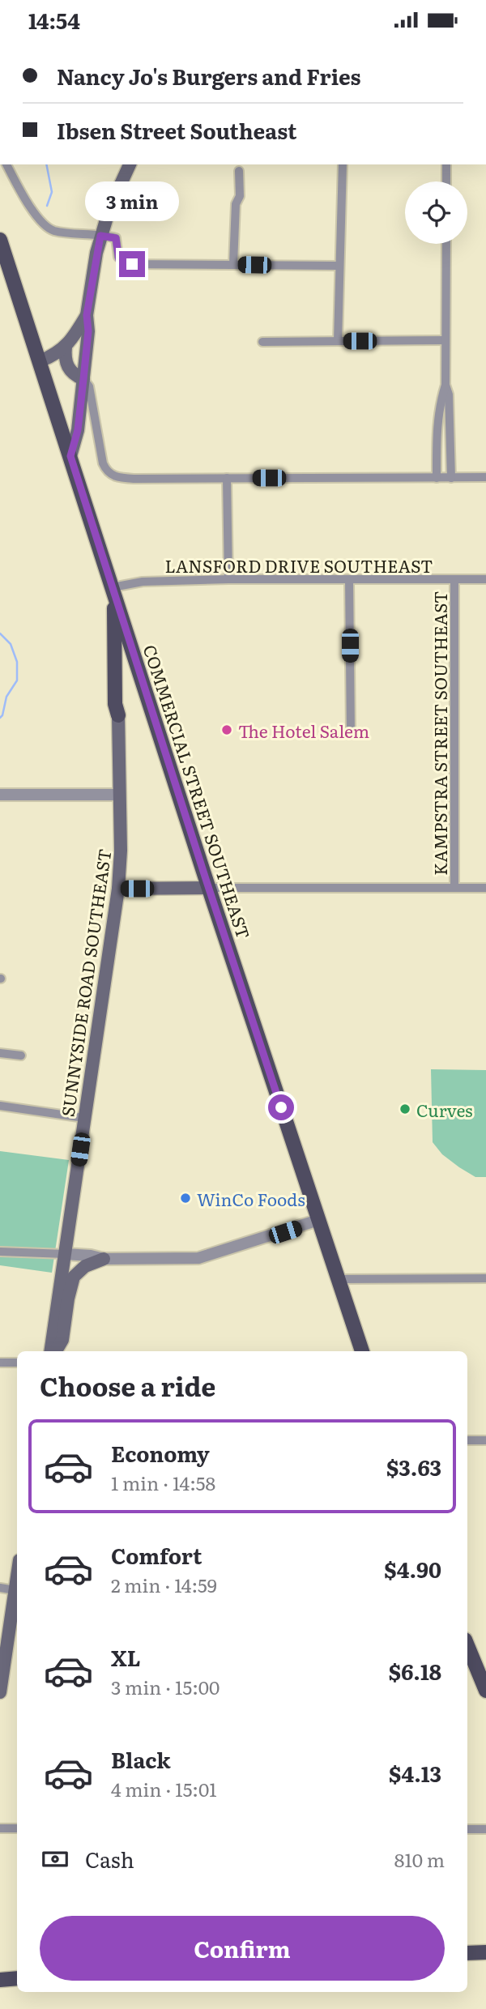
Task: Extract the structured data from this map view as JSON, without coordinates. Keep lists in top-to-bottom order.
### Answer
{
  "streets": {
    "main road": ["COMMERCIAL STREET SOUTHEAST", "SUNNYSIDE ROAD SOUTHEAST"],
    "street": ["LANSFORD DRIVE SOUTHEAST", "KAMPSTRA STREET SOUTHEAST"]
  },
  "crossings": [
    ["LANSFORD DRIVE SOUTHEAST", "KAMPSTRA STREET SOUTHEAST"],
    ["LANSFORD DRIVE SOUTHEAST", "COMMERCIAL STREET SOUTHEAST"]
  ],
  "places": ["The Hotel Salem", "Curves", "WinCo Foods"],
  "page": {
    "status": "14:54",
    "banner": ["Nancy Jo's Burgers and Fries", "Ibsen Street Southeast"],
    "bubble": "3 min",
    "heading": "Choose a ride",
    "list": [
      {
        "name": "Economy",
        "note": "1 min · 14:58",
        "value": "$3.63"
      },
      {
        "name": "Comfort",
        "note": "2 min · 14:59",
        "value": "$4.90"
      },
      {
        "name": "XL",
        "note": "3 min · 15:00",
        "value": "$6.18"
      },
      {
        "name": "Black",
        "note": "4 min · 15:01",
        "value": "$4.13"
      }
    ],
    "pay": ["Cash", "810 m"],
    "buttons": "Confirm"
  }
}
